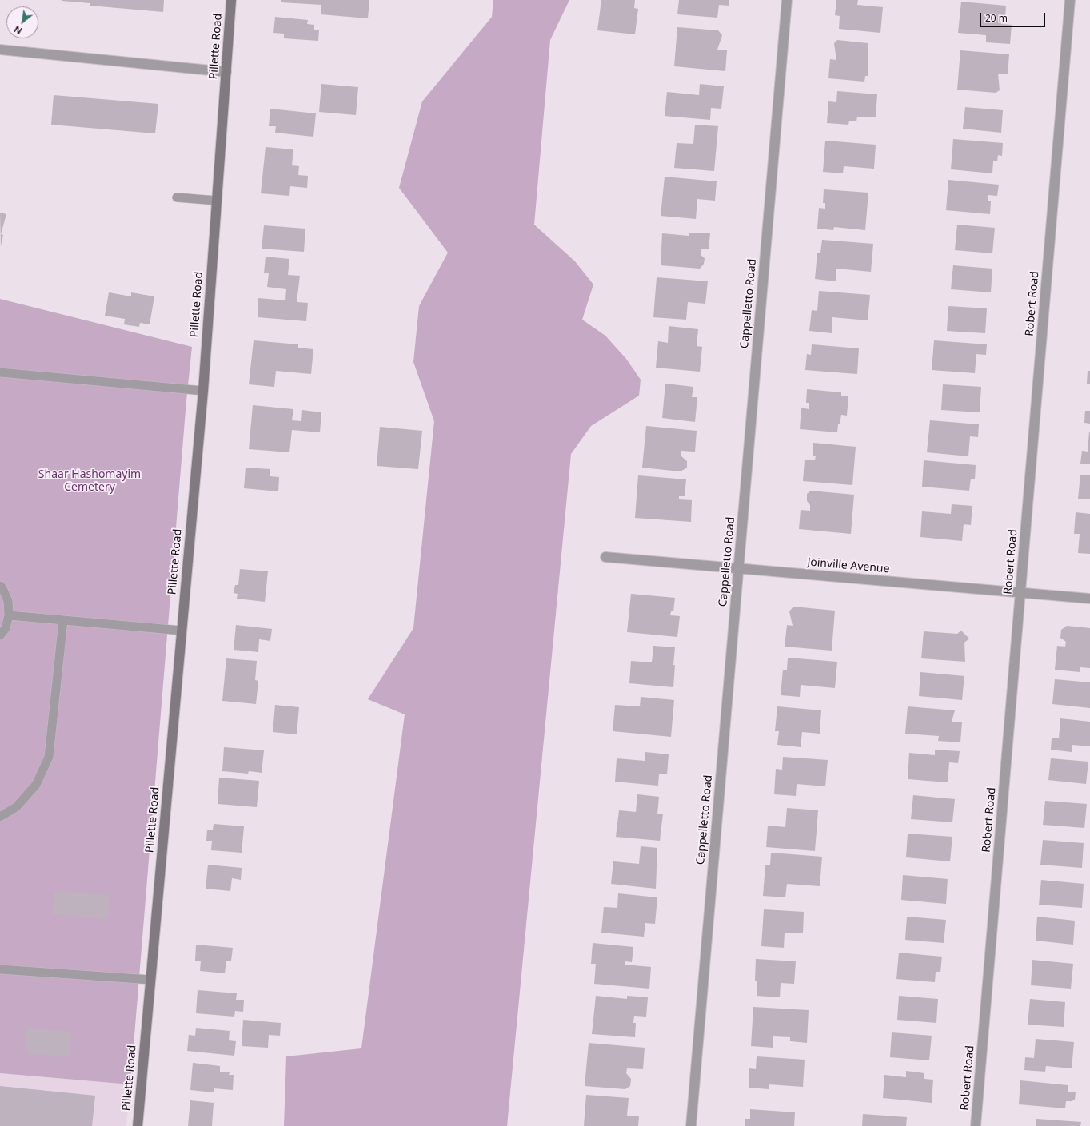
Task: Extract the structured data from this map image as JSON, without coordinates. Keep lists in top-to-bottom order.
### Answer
{
  "streets": {
    "street": [
      "Pillette Road",
      "Cappelletto Road",
      "Robert Road",
      "Joinville Avenue"
    ]
  },
  "crossings": [
    ["Cappelletto Road", "Joinville Avenue"],
    ["Robert Road", "Joinville Avenue"]
  ],
  "parks": ["Shaar Hashomayim Cemetery"],
  "scale_bar": "20 m",
  "north": "bottom left"
}
